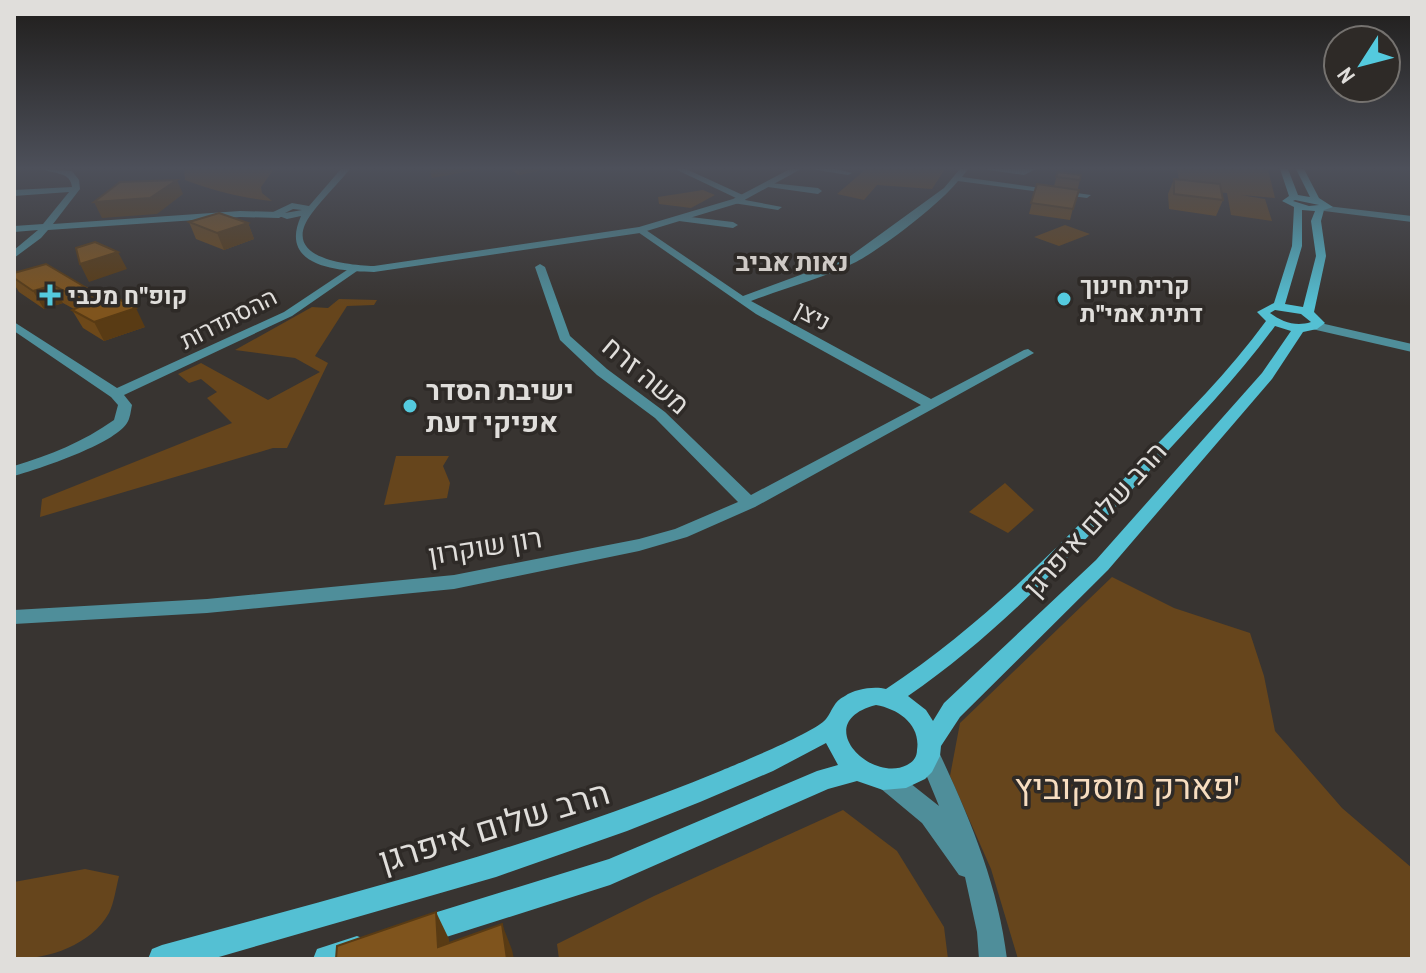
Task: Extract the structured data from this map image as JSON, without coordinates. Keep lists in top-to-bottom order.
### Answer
{
  "streets": {
    "main road": ["הרב שלום איפרגן"],
    "street": [
      "ניצן",
      "ההסתדרות",
      "משה זרח",
      "רון שוקרון"
    ]
  },
  "crossings": [
    ["ניצן", "רון שוקרון"],
    ["משה זרח", "רון שוקרון"]
  ],
  "districts": ["נאות אביב"],
  "parks": ["פארק מוסקוביץ'"],
  "places": {
    "health": ["קופ\"ח מכבי"],
    "other": ["קרית חינוך דתית אמי\"ת", "ישיבת הסדר אפיקי דעת"]
  },
  "north": "bottom left"
}
